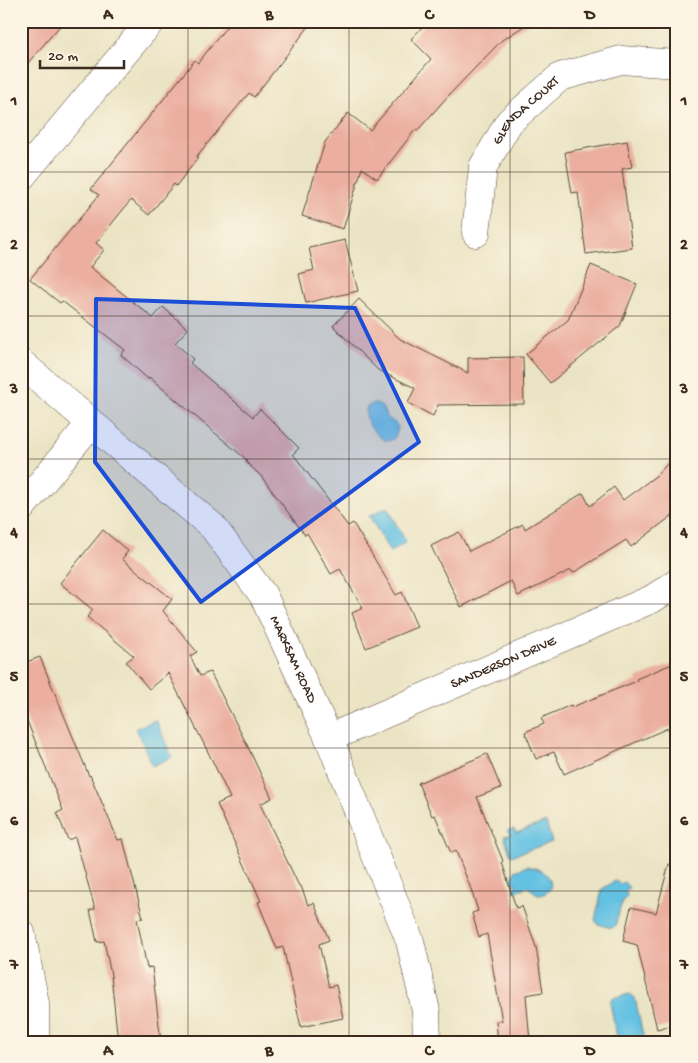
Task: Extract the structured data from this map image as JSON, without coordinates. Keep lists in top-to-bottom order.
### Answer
{
  "streets": {
    "street": ["GLENDA COURT", "MARKSAM ROAD", "SANDERSON DRIVE"]
  },
  "crossings": [
    ["MARKSAM ROAD", "SANDERSON DRIVE"]
  ],
  "scale_bar": "20 m",
  "grid": {
    "columns": [
      "A",
      "B",
      "C",
      "D"
    ],
    "rows": [
      "1",
      "2",
      "3",
      "4",
      "5",
      "6",
      "7"
    ]
  }
}
